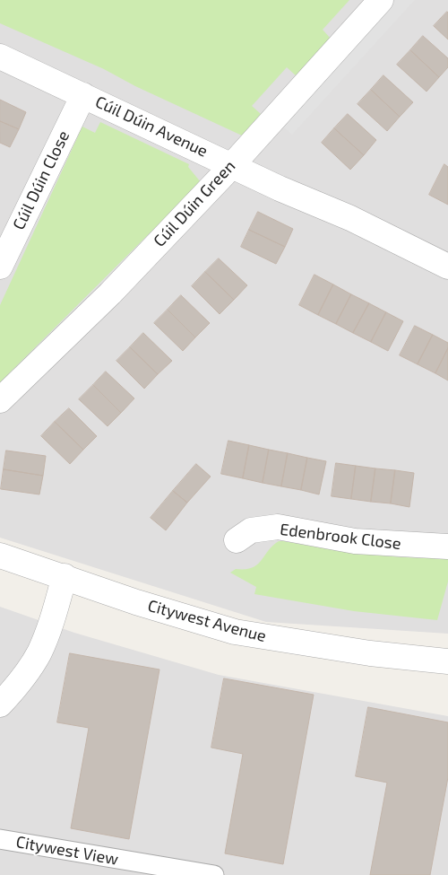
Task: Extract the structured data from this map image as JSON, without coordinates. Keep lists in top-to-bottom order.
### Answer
{
  "streets": {
    "street": [
      "Cúil Dúin Avenue",
      "Cúil Dúin Close",
      "Cúil Dúin Green",
      "Edenbrook Close",
      "Citywest Avenue",
      "Citywest View"
    ]
  },
  "crossings": [
    ["Cúil Dúin Avenue", "Cúil Dúin Close"],
    ["Cúil Dúin Avenue", "Cúil Dúin Green"]
  ]
}
